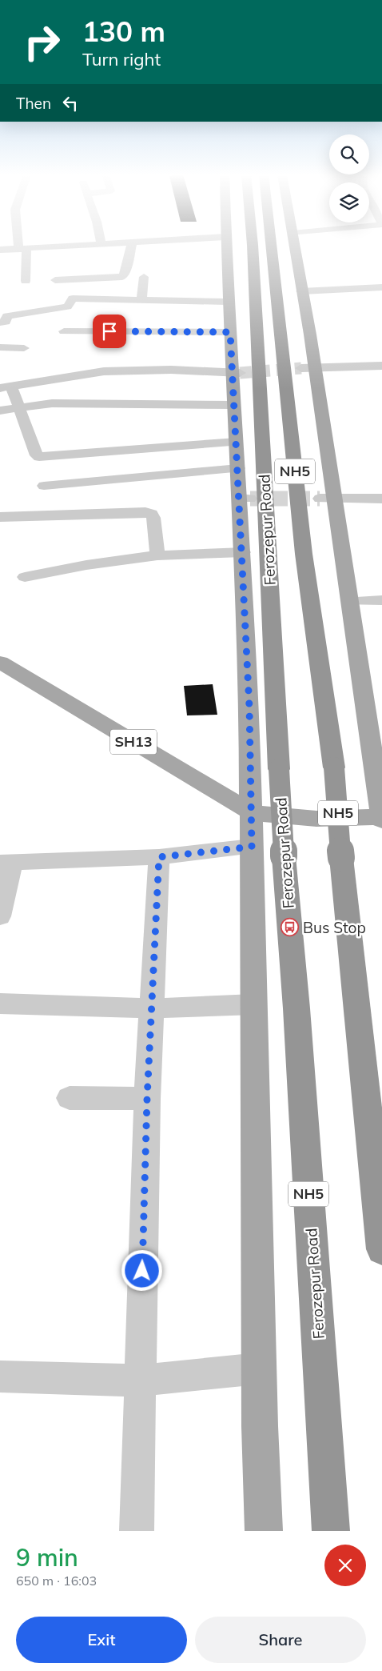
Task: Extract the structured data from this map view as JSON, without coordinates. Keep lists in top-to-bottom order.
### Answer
{
  "streets": {
    "highway": ["NH5", "Ferozepur Road"],
    "main road": ["SH13"]
  },
  "places": {
    "bus stop": ["Bus Stop"]
  },
  "page": {
    "turn": ["130 m", "Turn right"],
    "then": "Then",
    "heading": ["9 min", "650 m · 16:03"],
    "buttons": ["Exit", "Share"]
  }
}
